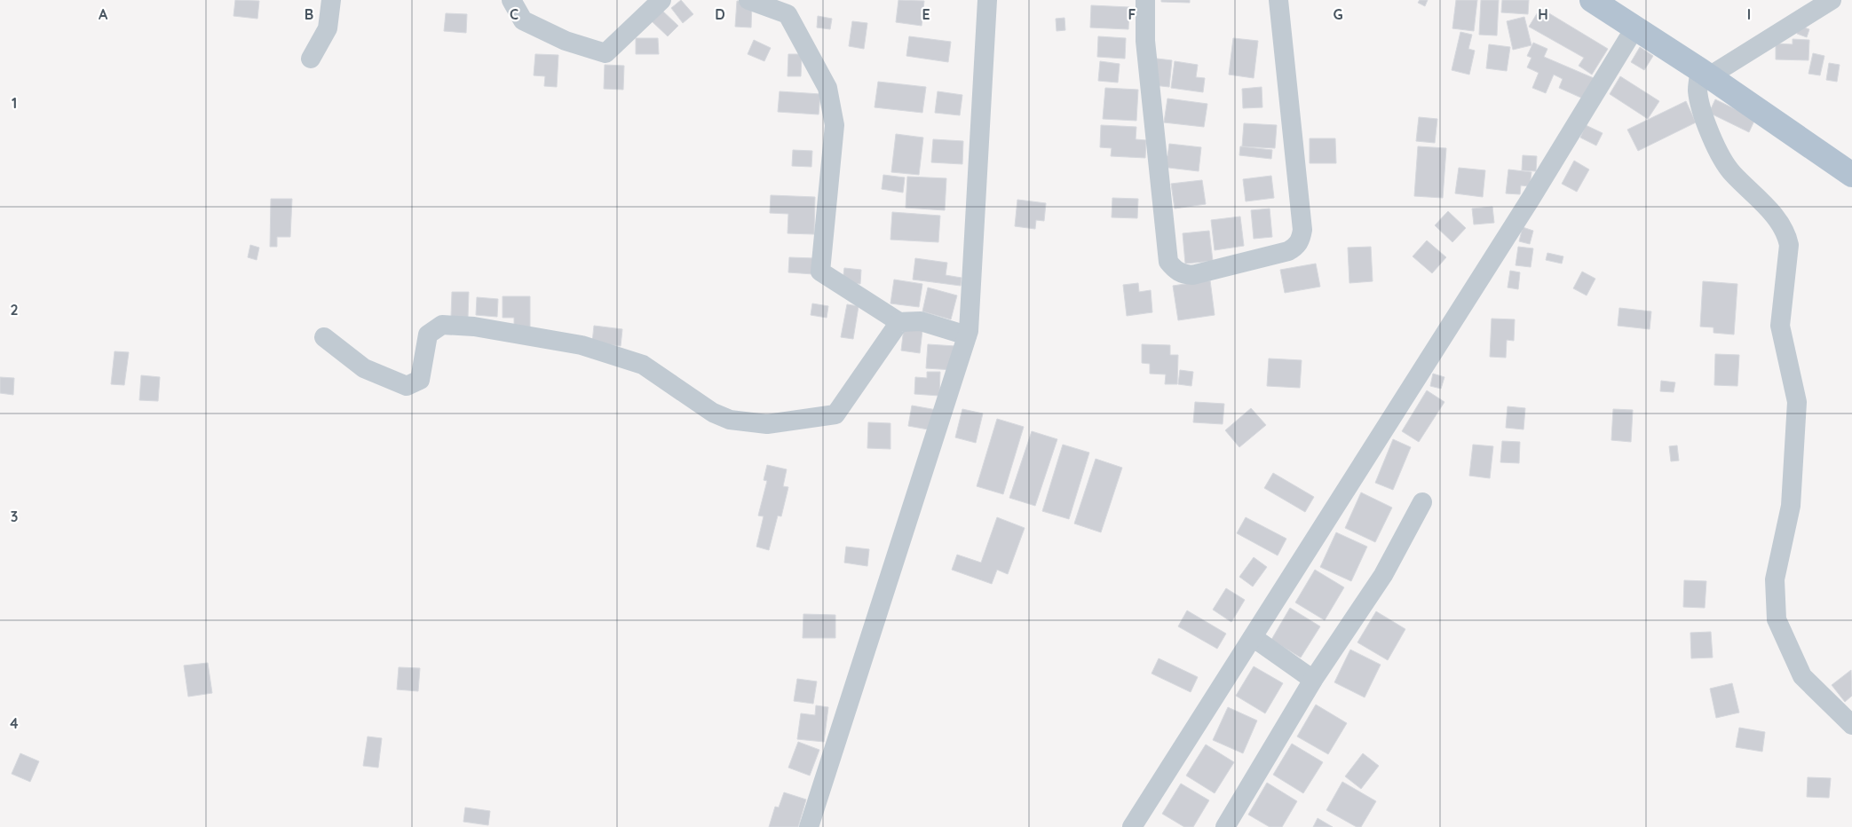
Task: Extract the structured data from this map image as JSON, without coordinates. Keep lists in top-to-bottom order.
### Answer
{
  "grid": {
    "columns": [
      "A",
      "B",
      "C",
      "D",
      "E",
      "F",
      "G",
      "H",
      "I"
    ],
    "rows": [
      "1",
      "2",
      "3",
      "4"
    ]
  }
}
